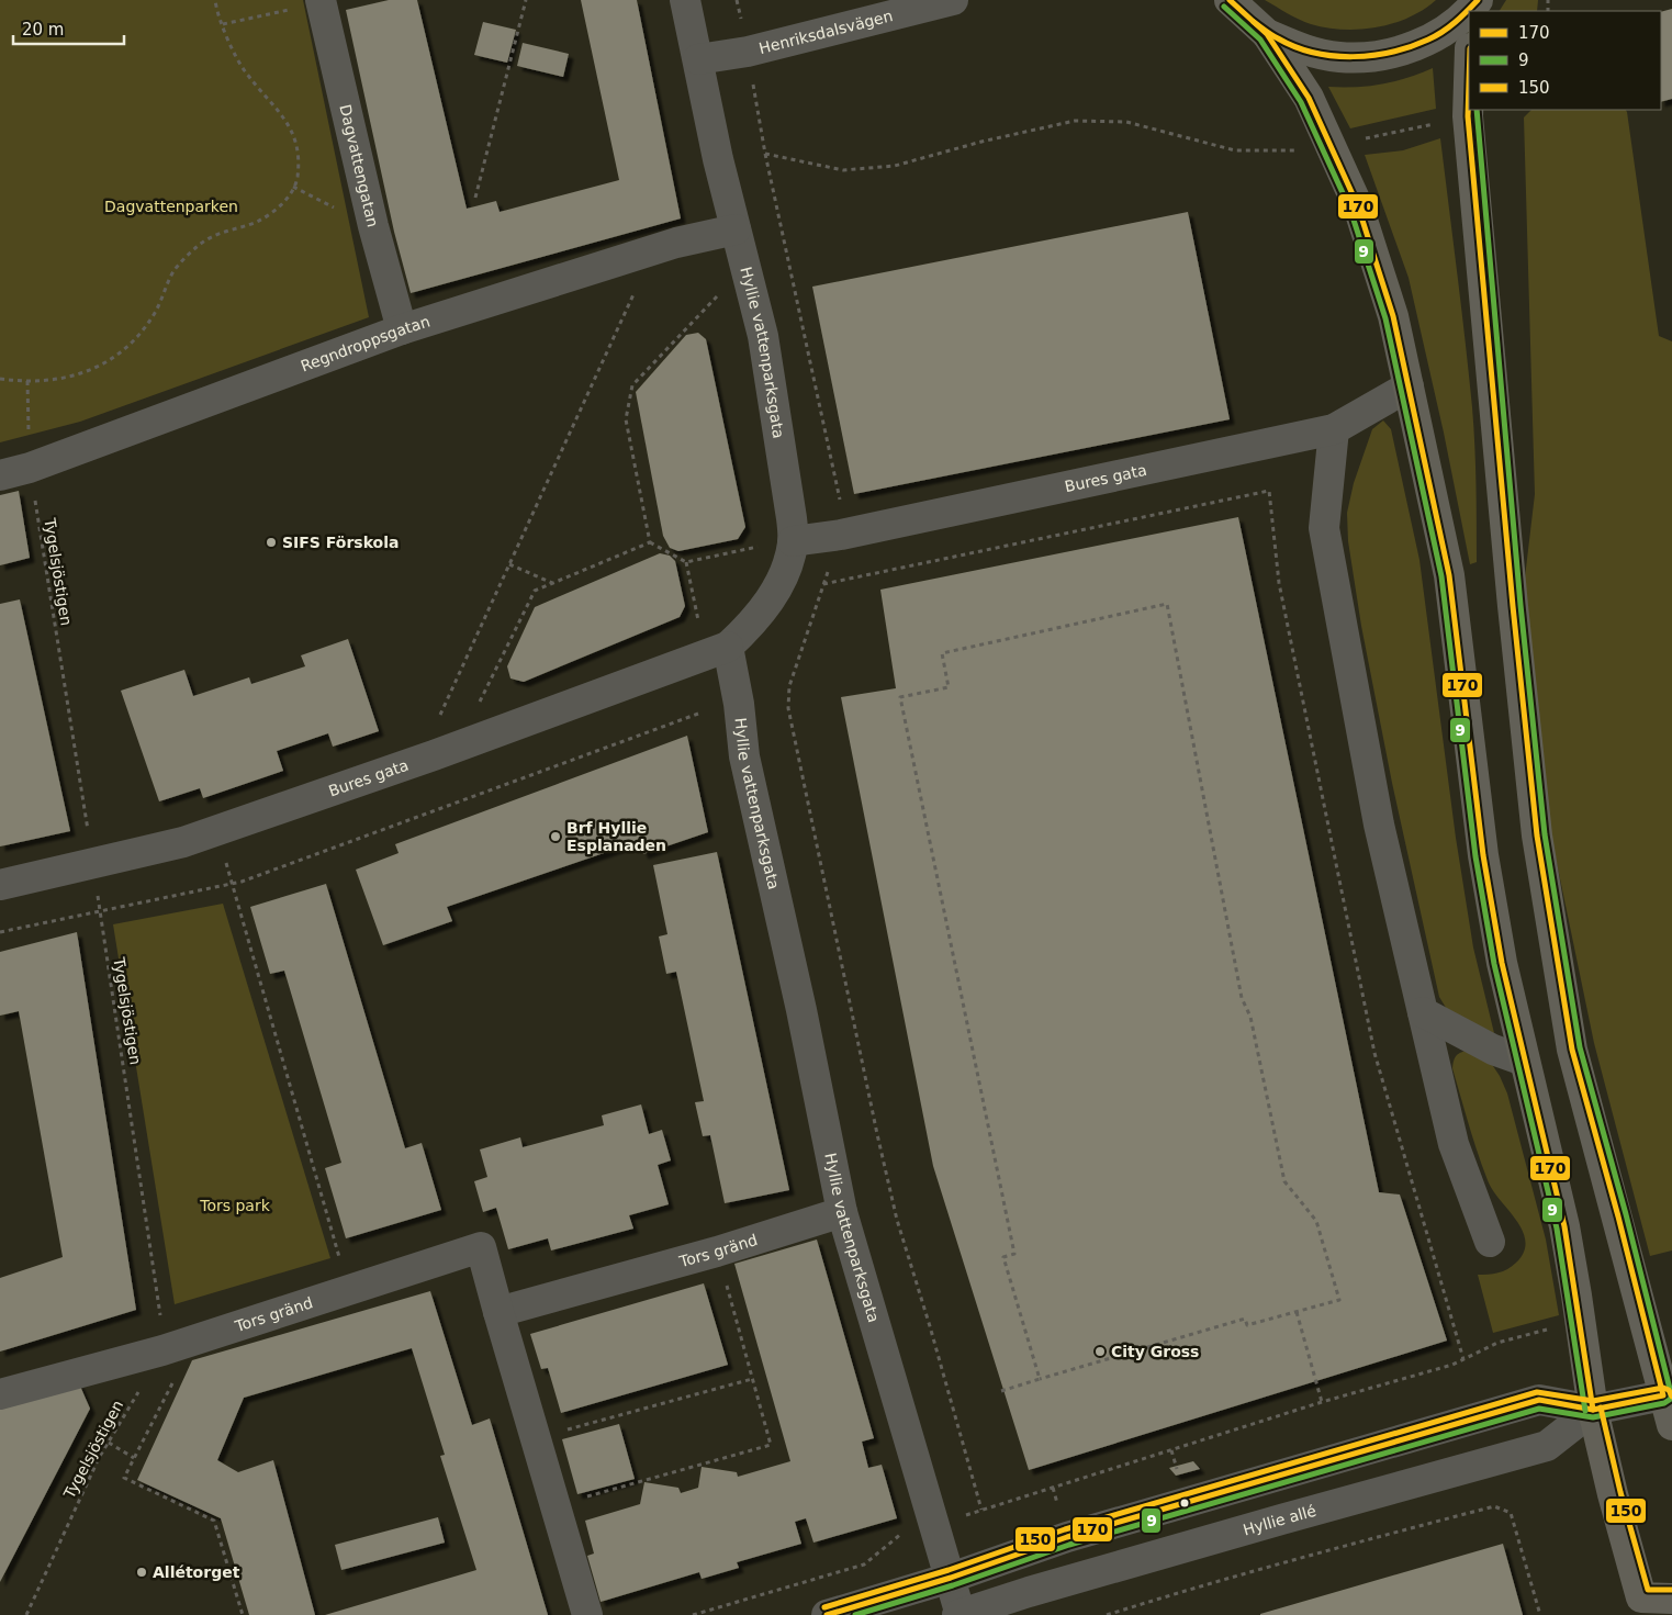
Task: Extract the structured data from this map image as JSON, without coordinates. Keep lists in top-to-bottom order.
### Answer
{
  "streets": {
    "street": [
      "Henriksdalsvägen",
      "Dagvattengatan",
      "Regndroppsgatan",
      "Hyllie vattenparksgata",
      "Bures gata",
      "Tors gränd",
      "Hyllie allé"
    ],
    "path": ["Tygelsjöstigen"]
  },
  "crossings": [
    ["Henriksdalsvägen", "Hyllie vattenparksgata"],
    ["Dagvattengatan", "Regndroppsgatan"],
    ["Regndroppsgatan", "Hyllie vattenparksgata"],
    ["Regndroppsgatan", "Tygelsjöstigen"],
    ["Hyllie vattenparksgata", "Bures gata"],
    ["Hyllie vattenparksgata", "Tors gränd"],
    ["Hyllie vattenparksgata", "Hyllie allé"],
    ["Bures gata", "Tygelsjöstigen"],
    ["Tygelsjöstigen", "Tors gränd"]
  ],
  "parks": ["Dagvattenparken", "Tors park"],
  "places": [
    "SIFS Förskola",
    "Brf Hyllie Esplanaden",
    "City Gross",
    "Allétorget"
  ],
  "lines": ["transit line 170", "transit line 9", "transit line 150"],
  "legend": ["170", "9", "150"],
  "scale_bar": "20 m"
}
